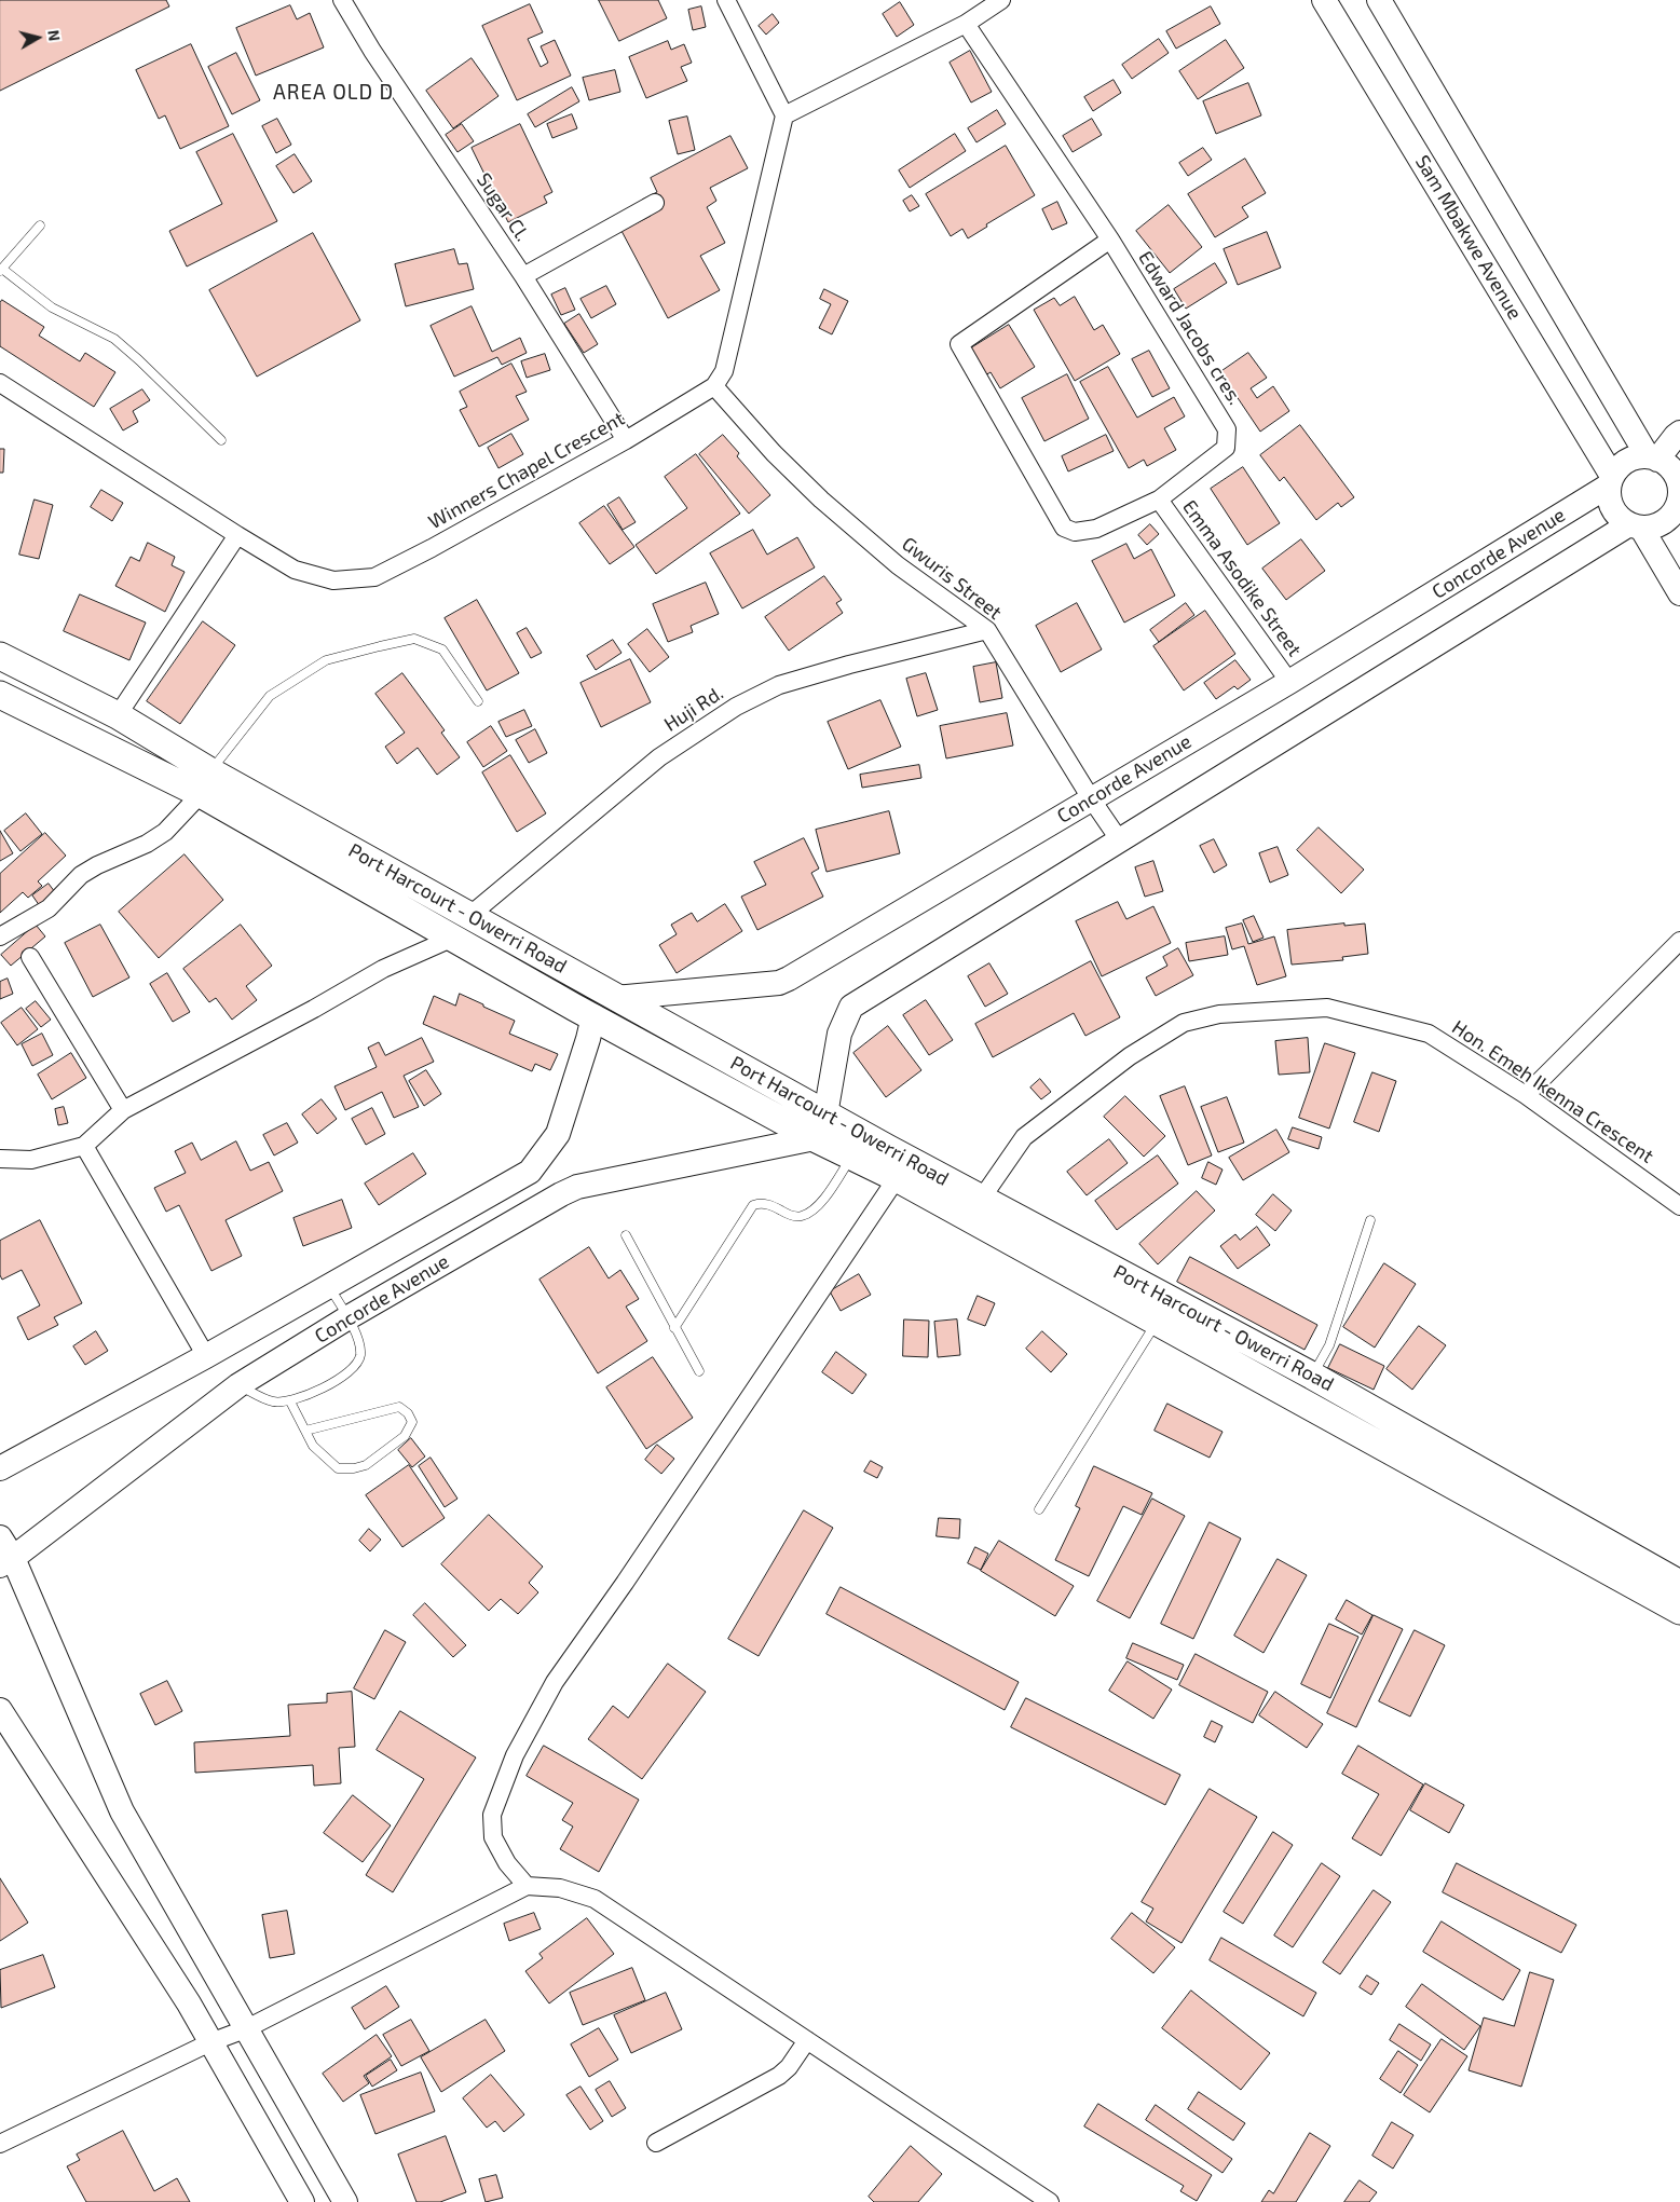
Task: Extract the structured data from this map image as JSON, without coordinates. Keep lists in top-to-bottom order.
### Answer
{
  "streets": {
    "main road": ["Port Harcourt - Owerri Road"],
    "street": [
      "Sugar Cl.",
      "Sam Mbakwe Avenue",
      "Edward Jacobs cres.",
      "Winners Chapel Crescent",
      "Concorde Avenue",
      "Gwuris Street",
      "Emma Asodike Street",
      "Huji Rd.",
      "Hon. Emeh Ikenna Crescent"
    ]
  },
  "crossings": [
    ["Sugar Cl.", "Winners Chapel Crescent"],
    ["Sam Mbakwe Avenue", "Concorde Avenue"],
    ["Edward Jacobs cres.", "Emma Asodike Street"],
    ["Winners Chapel Crescent", "Gwuris Street"],
    ["Concorde Avenue", "Gwuris Street"],
    ["Concorde Avenue", "Emma Asodike Street"],
    ["Concorde Avenue", "Port Harcourt - Owerri Road"],
    ["Gwuris Street", "Huji Rd."],
    ["Huji Rd.", "Port Harcourt - Owerri Road"],
    ["Port Harcourt - Owerri Road", "Hon. Emeh Ikenna Crescent"]
  ],
  "districts": ["AREA OLD D"],
  "north": "right"
}
